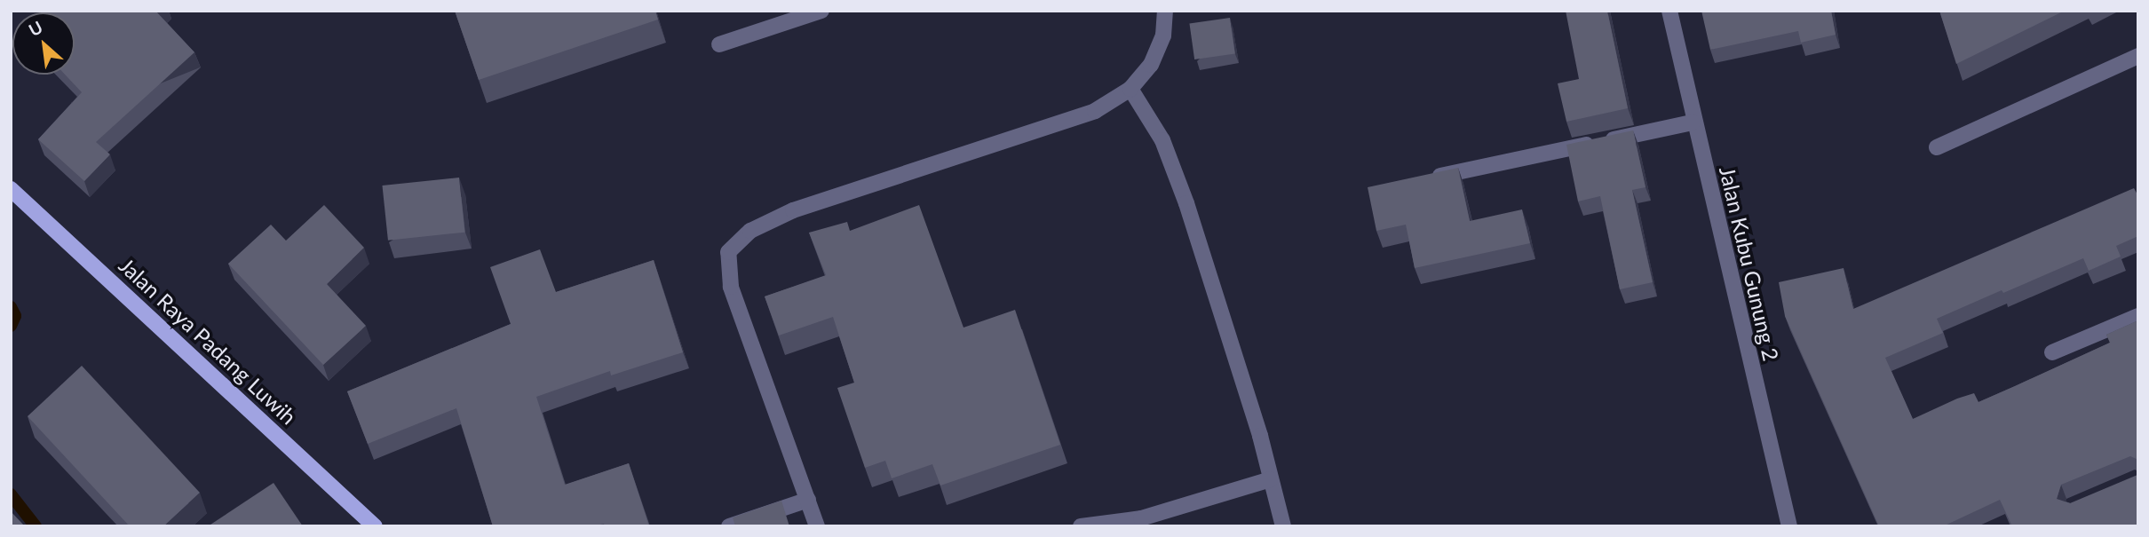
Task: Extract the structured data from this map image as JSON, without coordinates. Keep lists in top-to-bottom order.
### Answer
{
  "streets": {
    "main road": ["Jalan Raya Padang Luwih"],
    "street": ["Jalan Kubu Gunung 2"]
  },
  "north": "top left"
}
